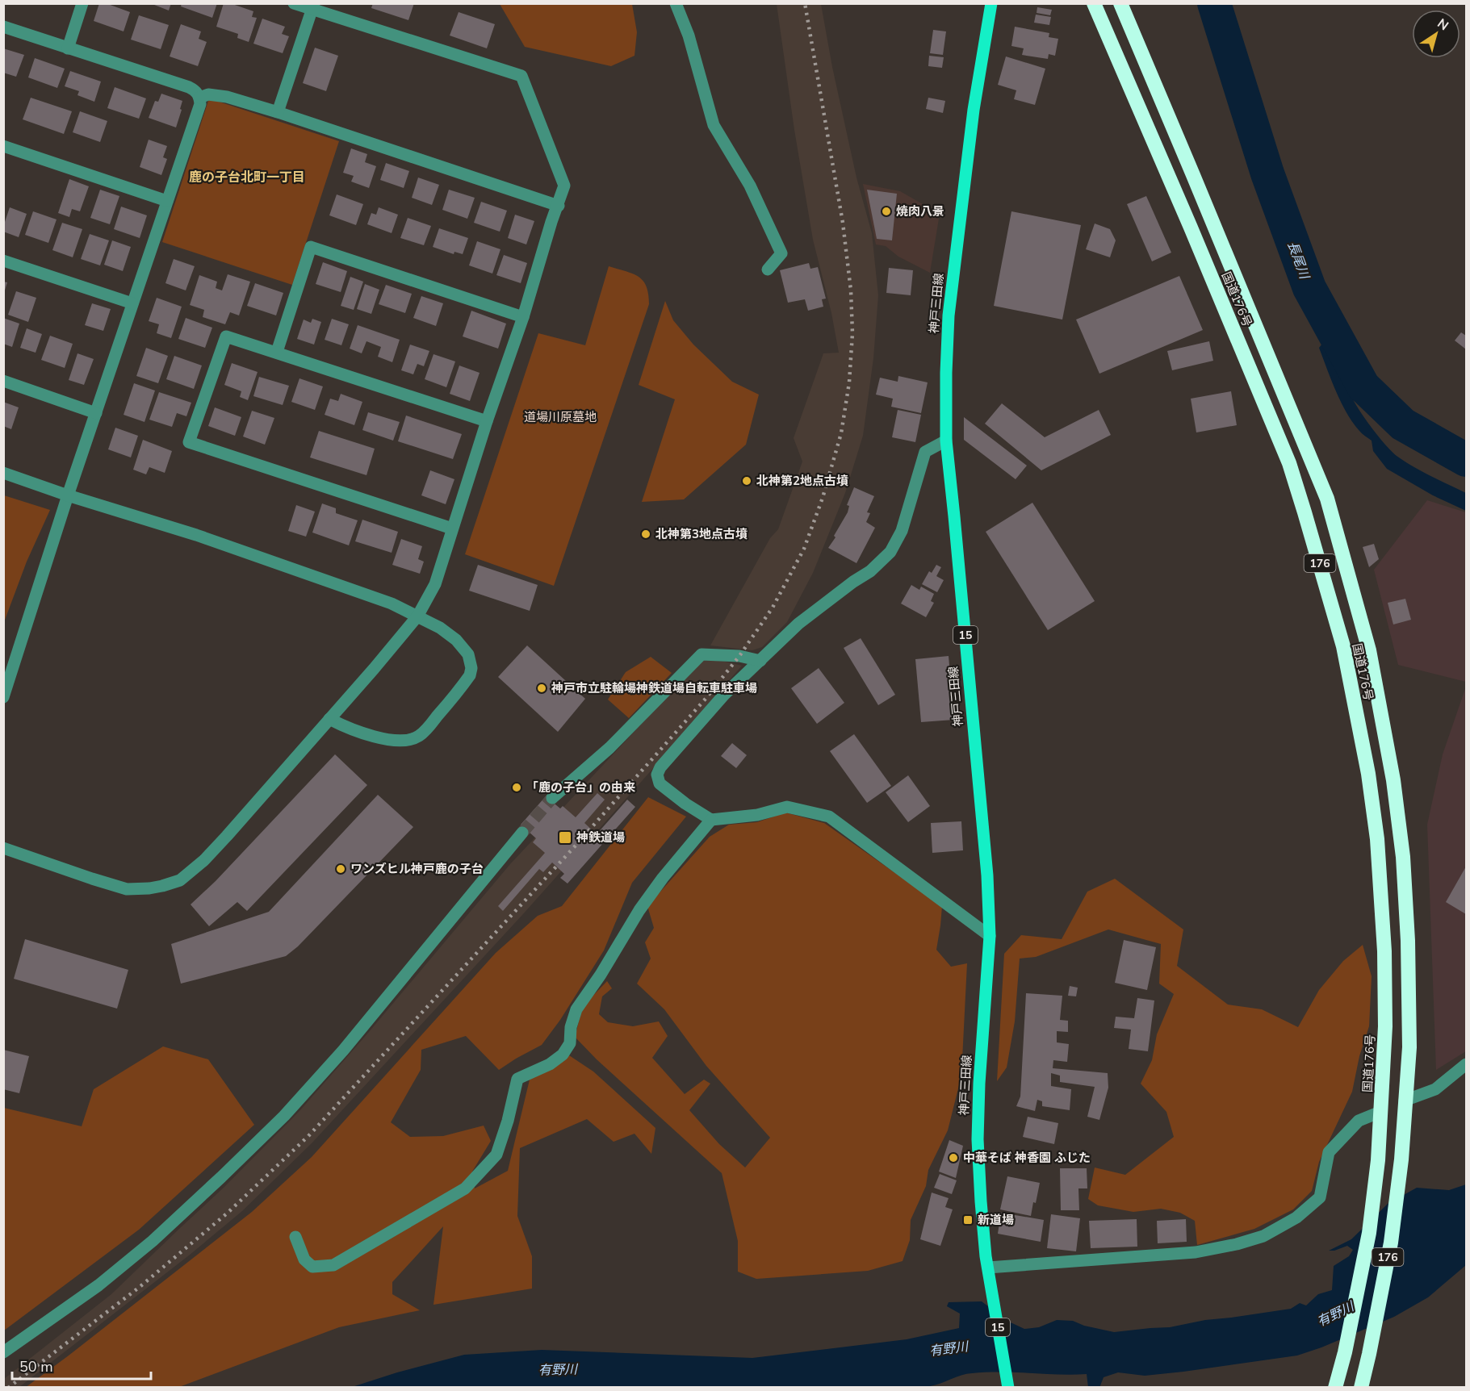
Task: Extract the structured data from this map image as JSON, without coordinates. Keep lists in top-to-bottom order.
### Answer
{
  "streets": {
    "highway": ["国道176号", "176"],
    "main road": ["神戸三田線", "15"]
  },
  "districts": ["鹿の子台北町一丁目"],
  "water": ["長尾川", "有野川"],
  "parks": ["道場川原墓地"],
  "places": {
    "other": [
      "焼肉八景",
      "北神第2地点古墳",
      "北神第3地点古墳",
      "神戸市立駐輪場神鉄道場自転車駐車場",
      "「鹿の子台」の由来",
      "ワンズヒル神戸鹿の子台",
      "中華そば 神香園 ふじた"
    ],
    "transit": ["神鉄道場", "新道場"]
  },
  "scale_bar": "50 m",
  "north": "top right"
}
